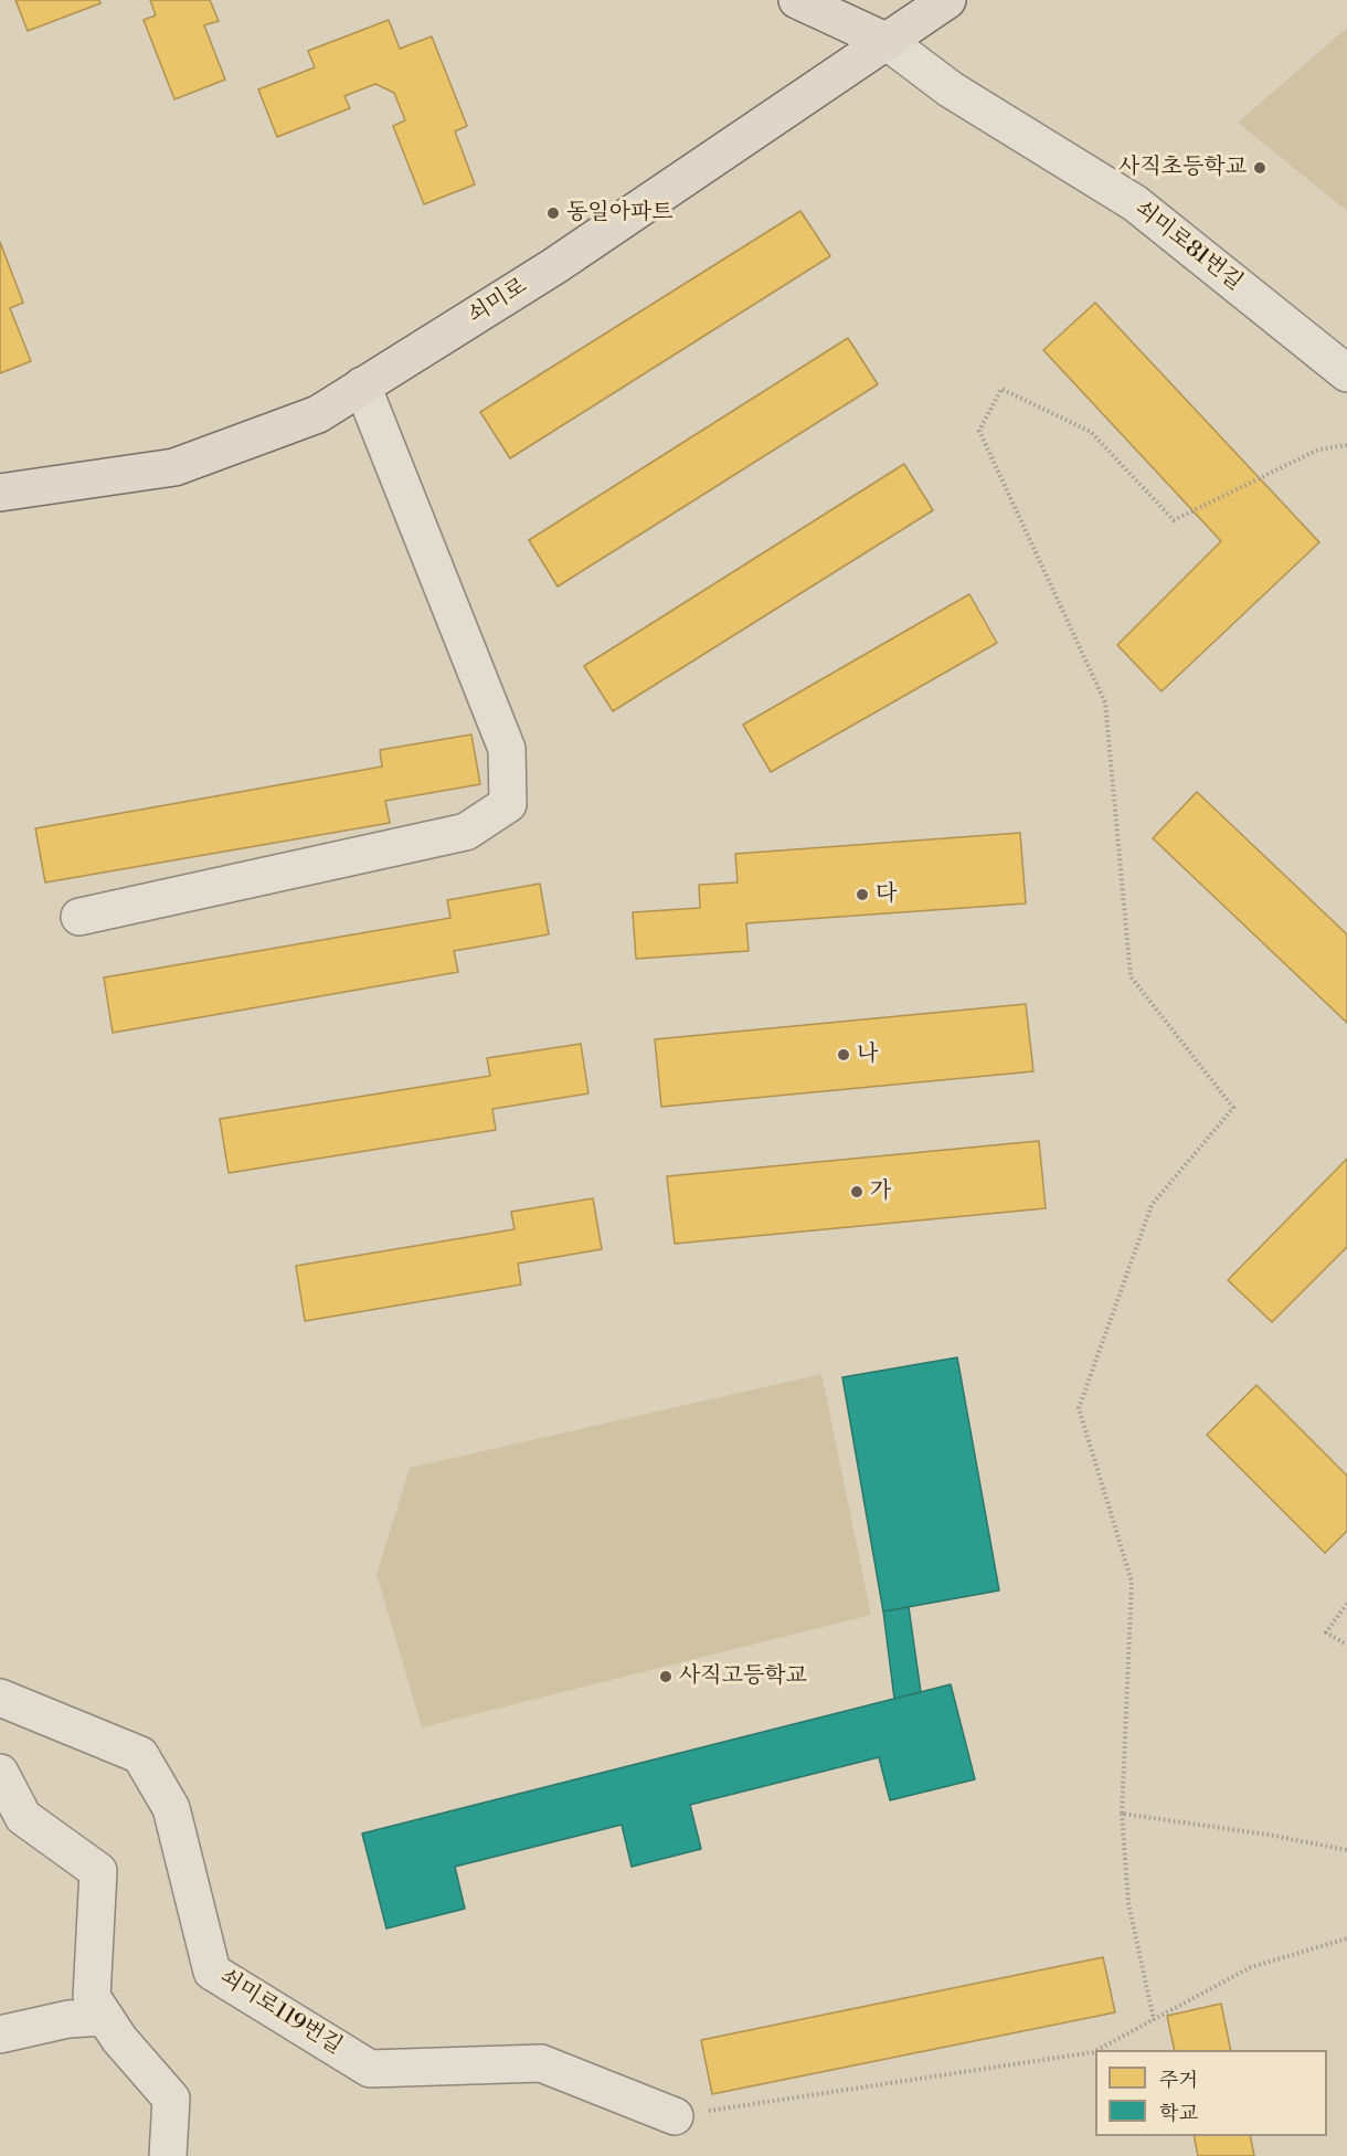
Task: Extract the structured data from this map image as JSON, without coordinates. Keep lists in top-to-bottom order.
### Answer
{
  "streets": {
    "main road": ["쇠미로"],
    "street": ["쇠미로81번길", "쇠미로119번길"]
  },
  "crossings": [
    ["쇠미로81번길", "쇠미로"]
  ],
  "places": [
    "사직초등학교",
    "동일아파트",
    "다",
    "나",
    "가",
    "사직고등학교"
  ],
  "legend": ["주거", "학교"]
}
